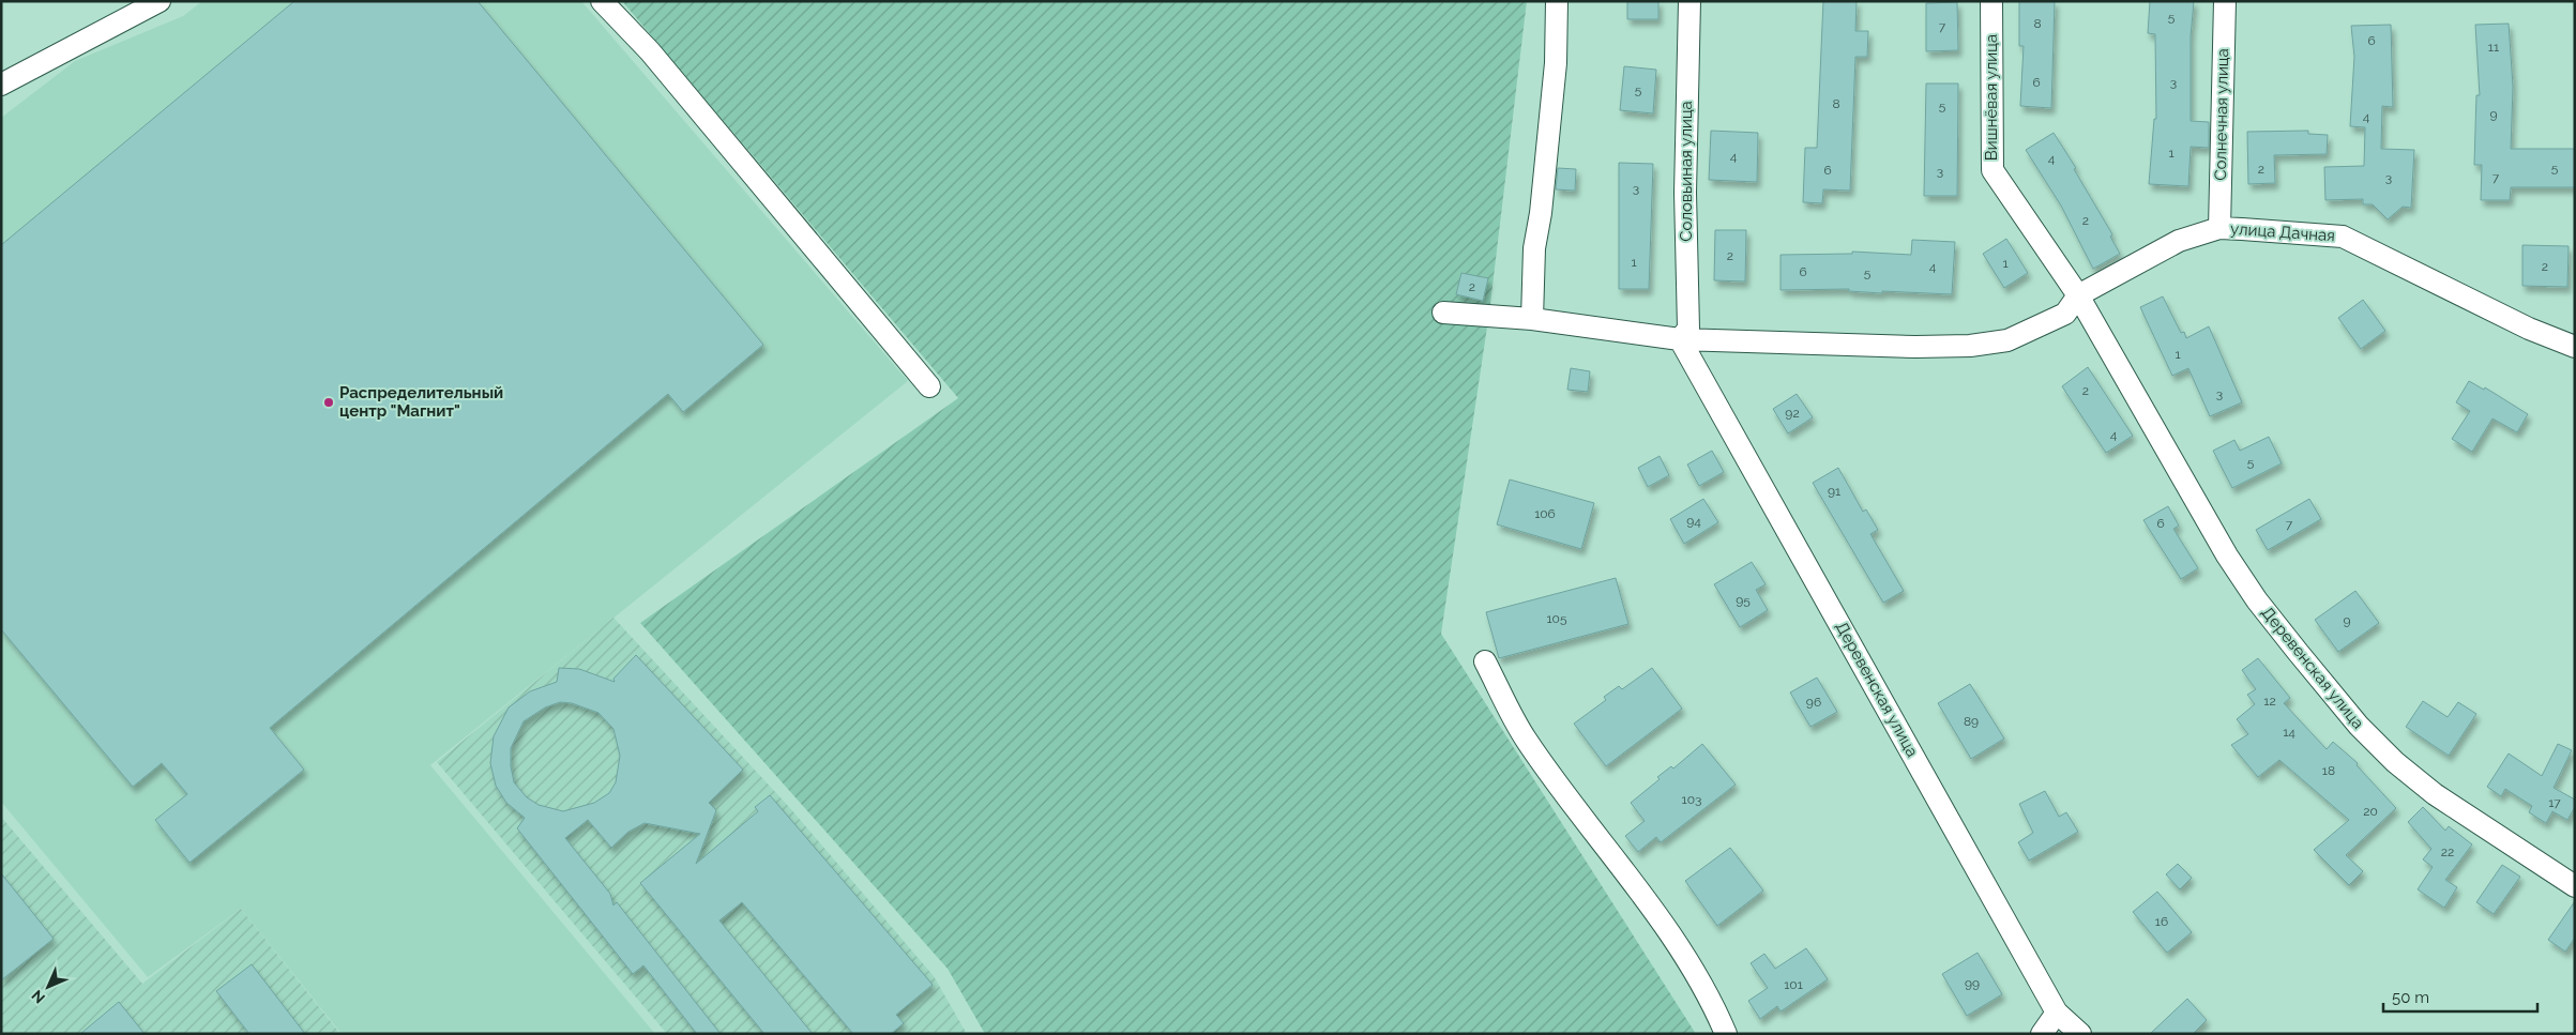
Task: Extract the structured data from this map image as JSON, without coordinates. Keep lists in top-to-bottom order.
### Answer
{
  "streets": {
    "street": [
      "Вишнёвая улица",
      "Солнечная улица",
      "Соловьиная улица",
      "улица Дачная",
      "Деревенская улица"
    ]
  },
  "crossings": [
    ["Вишнёвая улица", "улица Дачная"],
    ["Вишнёвая улица", "Деревенская улица"],
    ["Солнечная улица", "улица Дачная"],
    ["Соловьиная улица", "Деревенская улица"],
    ["улица Дачная", "Деревенская улица"]
  ],
  "places": ["Распределительный центр \"Магнит\""],
  "house_numbers": [
    "5",
    "8",
    "7",
    "6",
    "11",
    "6",
    "3",
    "5",
    "8",
    "5",
    "9",
    "4",
    "1",
    "4",
    "4",
    "5",
    "2",
    "6",
    "3",
    "3",
    "7",
    "3",
    "2",
    "2",
    "1",
    "1",
    "4",
    "2",
    "6",
    "5",
    "2",
    "1",
    "2",
    "3",
    "92",
    "4",
    "5",
    "91",
    "106",
    "94",
    "6",
    "7",
    "95",
    "105",
    "9",
    "12",
    "96",
    "89",
    "14",
    "18",
    "103",
    "17",
    "20",
    "22",
    "16",
    "99",
    "101"
  ],
  "scale_bar": "50 m",
  "north": "bottom left"
}
